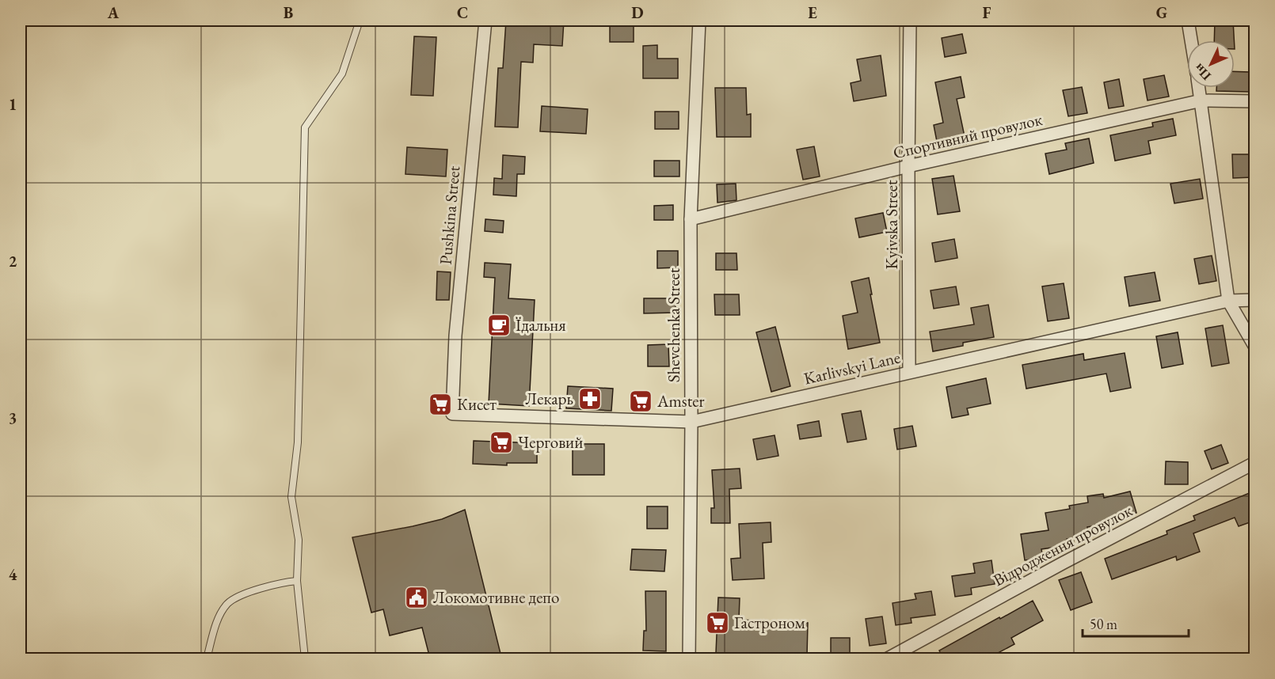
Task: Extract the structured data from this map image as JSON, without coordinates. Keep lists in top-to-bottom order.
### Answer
{
  "streets": {
    "street": [
      "Спортивний провулок",
      "Pushkina Street",
      "Kyivska Street",
      "Shevchenka Street",
      "Karlіvskyi Lane",
      "Відродження провулок"
    ]
  },
  "crossings": [
    ["Спортивний провулок", "Kyivska Street"],
    ["Спортивний провулок", "Shevchenka Street"],
    ["Pushkina Street", "Karlіvskyi Lane"],
    ["Kyivska Street", "Karlіvskyi Lane"],
    ["Shevchenka Street", "Karlіvskyi Lane"]
  ],
  "places": {
    "cafe": ["Їдальня"],
    "pharmacy": ["Лекарь"],
    "supermarket": [
      "Amster",
      "Кисет",
      "Черговий",
      "Гастроном"
    ],
    "public building": ["Локомотивне депо"]
  },
  "scale_bar": "50 m",
  "north": "bottom left",
  "grid": {
    "columns": [
      "A",
      "B",
      "C",
      "D",
      "E",
      "F",
      "G"
    ],
    "rows": [
      "1",
      "2",
      "3",
      "4"
    ]
  }
}
